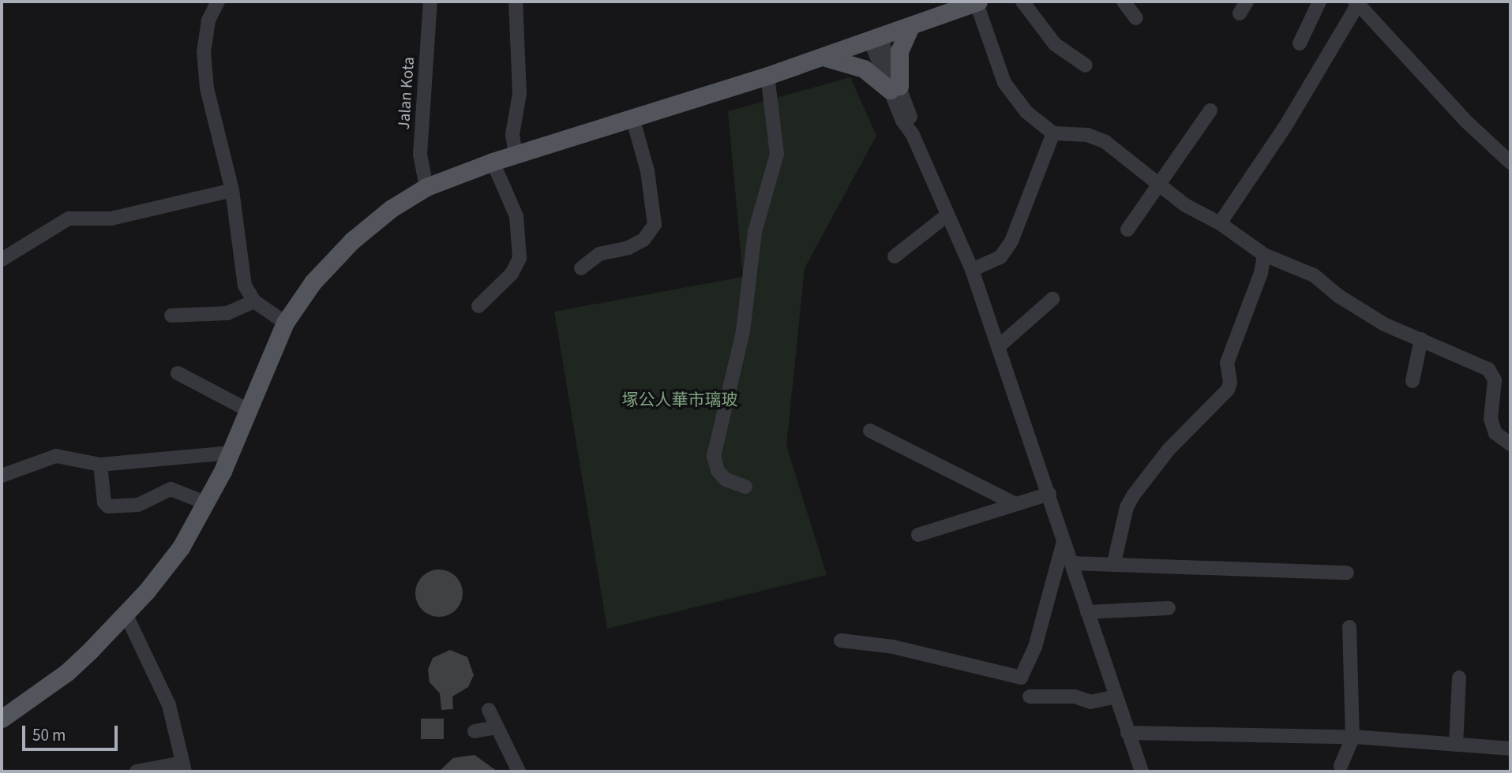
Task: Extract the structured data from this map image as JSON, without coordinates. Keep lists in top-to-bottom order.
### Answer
{
  "streets": {
    "street": ["Jalan Kota"]
  },
  "parks": ["塚公人華市璃玻"],
  "scale_bar": "50 m"
}
